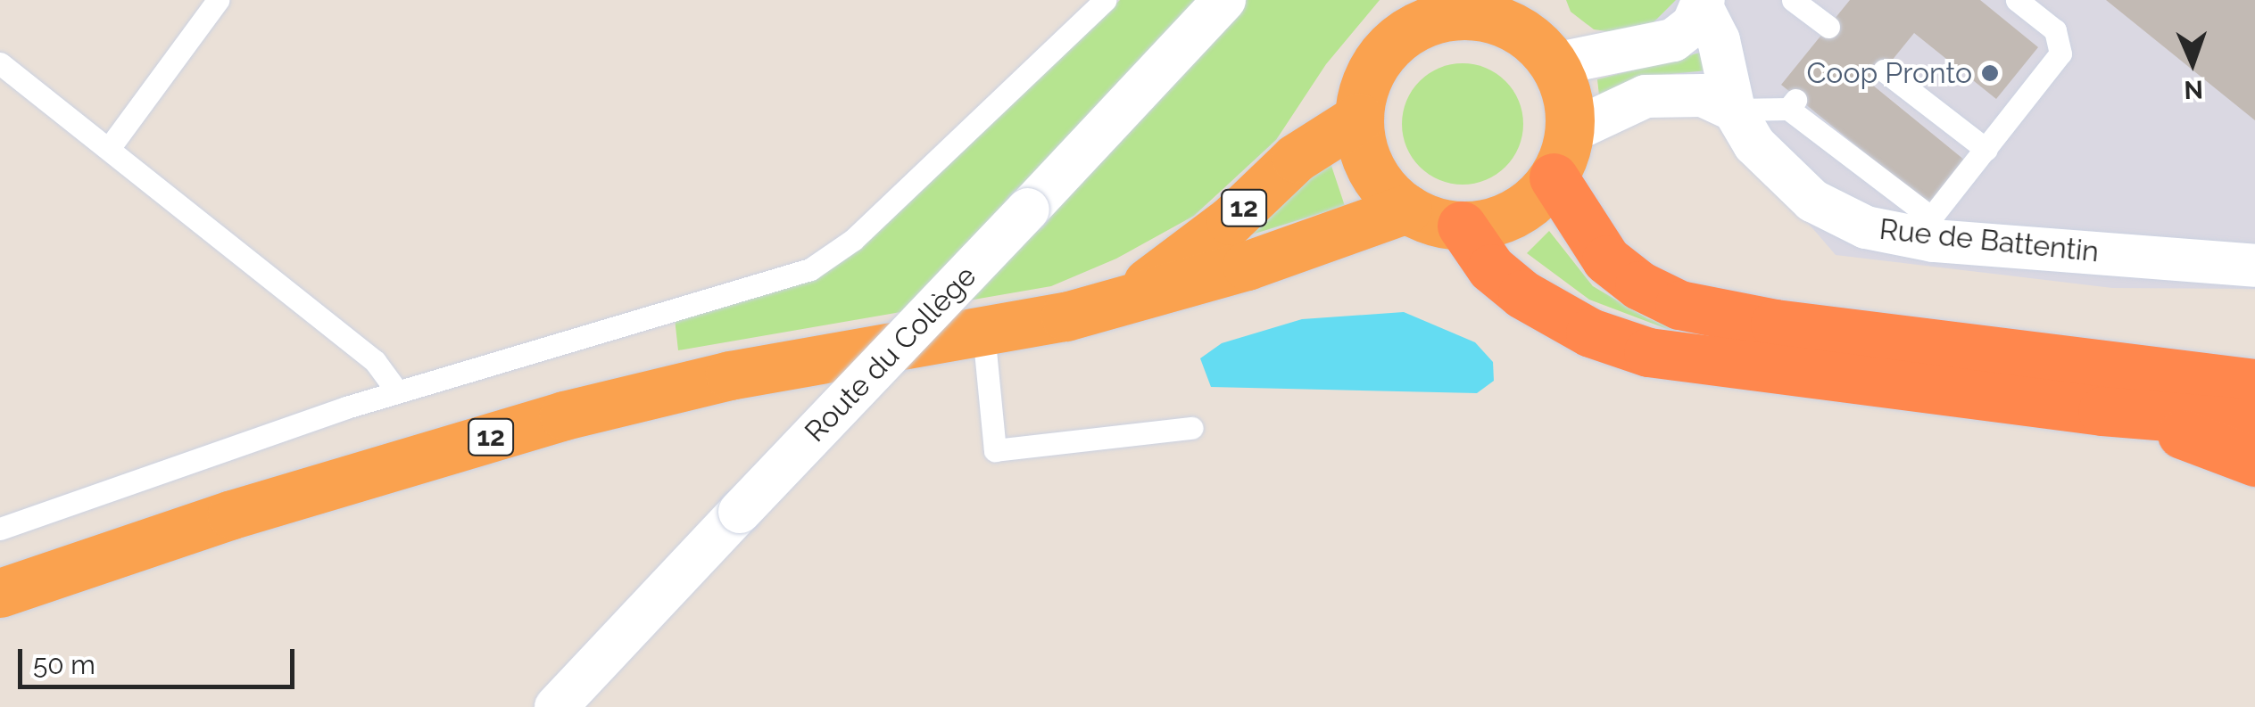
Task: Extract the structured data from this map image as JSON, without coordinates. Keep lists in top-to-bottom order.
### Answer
{
  "streets": {
    "highway": ["12"],
    "street": ["Rue de Battentin", "Route du Collège"]
  },
  "places": ["Coop Pronto"],
  "scale_bar": "50 m",
  "north": "bottom"
}
